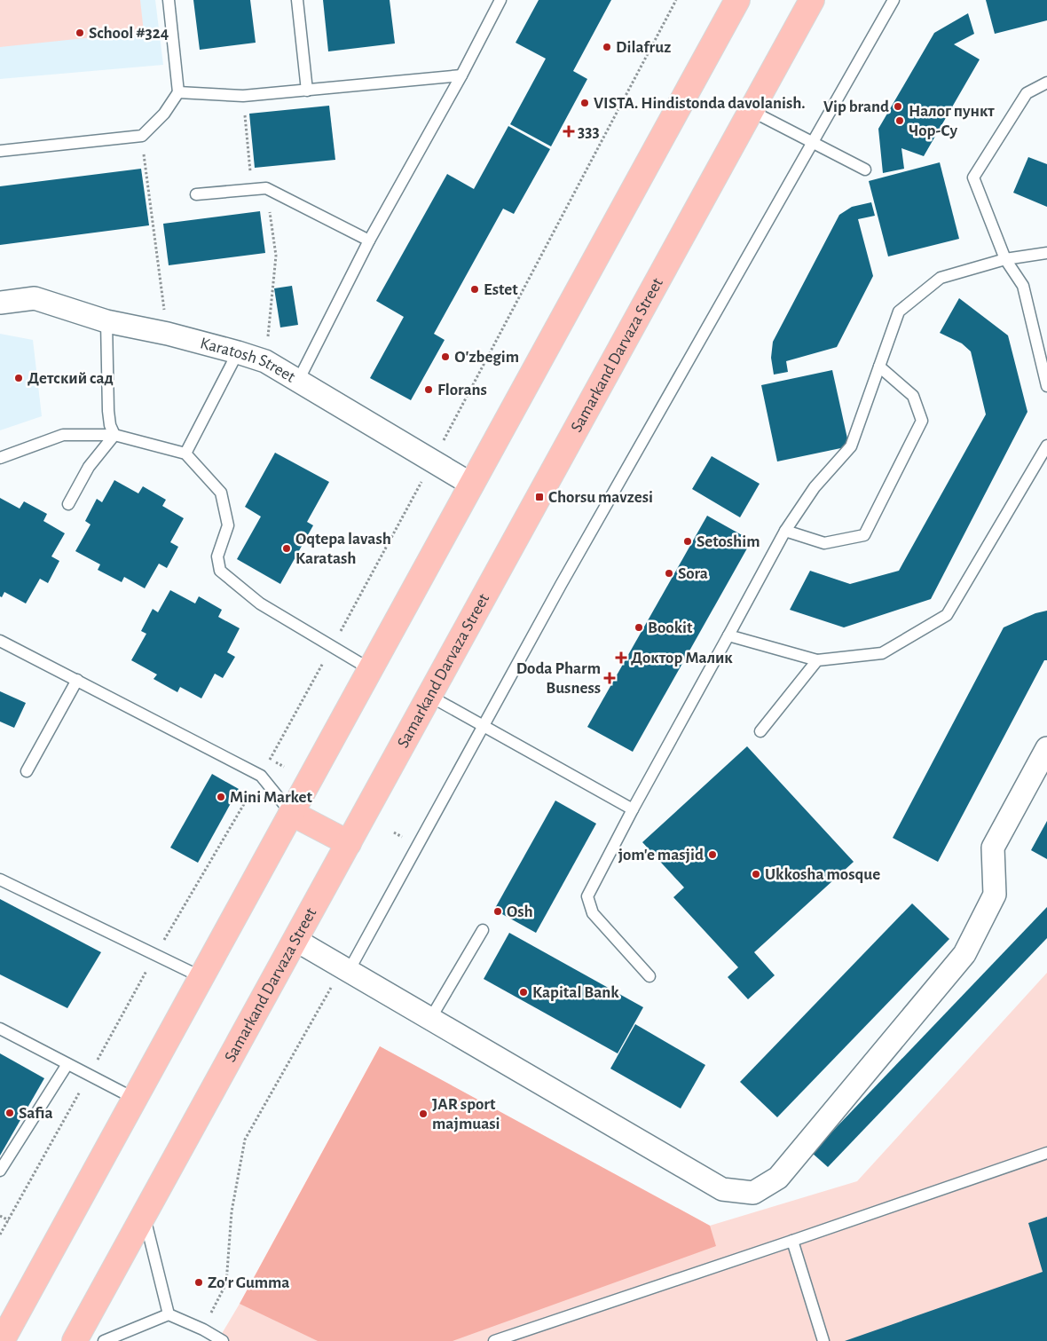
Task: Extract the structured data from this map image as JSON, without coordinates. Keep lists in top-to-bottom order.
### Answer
{
  "streets": {
    "main road": ["Samarkand Darvaza Street"],
    "street": ["Karatosh Street"]
  },
  "places": {
    "other": [
      "School #324",
      "Dilafruz",
      "VISTA. Hindistonda davolanish.",
      "Vip brand",
      "Налог пункт Чор-Су",
      "Estet",
      "О'zbegim",
      "Детский сад",
      "Florans",
      "Setoshim",
      "Oqtepa lavash Karatash",
      "Sora",
      "Bookit",
      "Mini Market",
      "jom'e masjid",
      "Ukkosha mosque",
      "Osh",
      "Kapital Bank",
      "Safia",
      "JAR sport majmuasi",
      "Zo'r Gumma"
    ],
    "health": ["333", "Доктор Малик", "Doda Pharm Busness"],
    "transit": ["Chorsu mavzesi"]
  }
}
